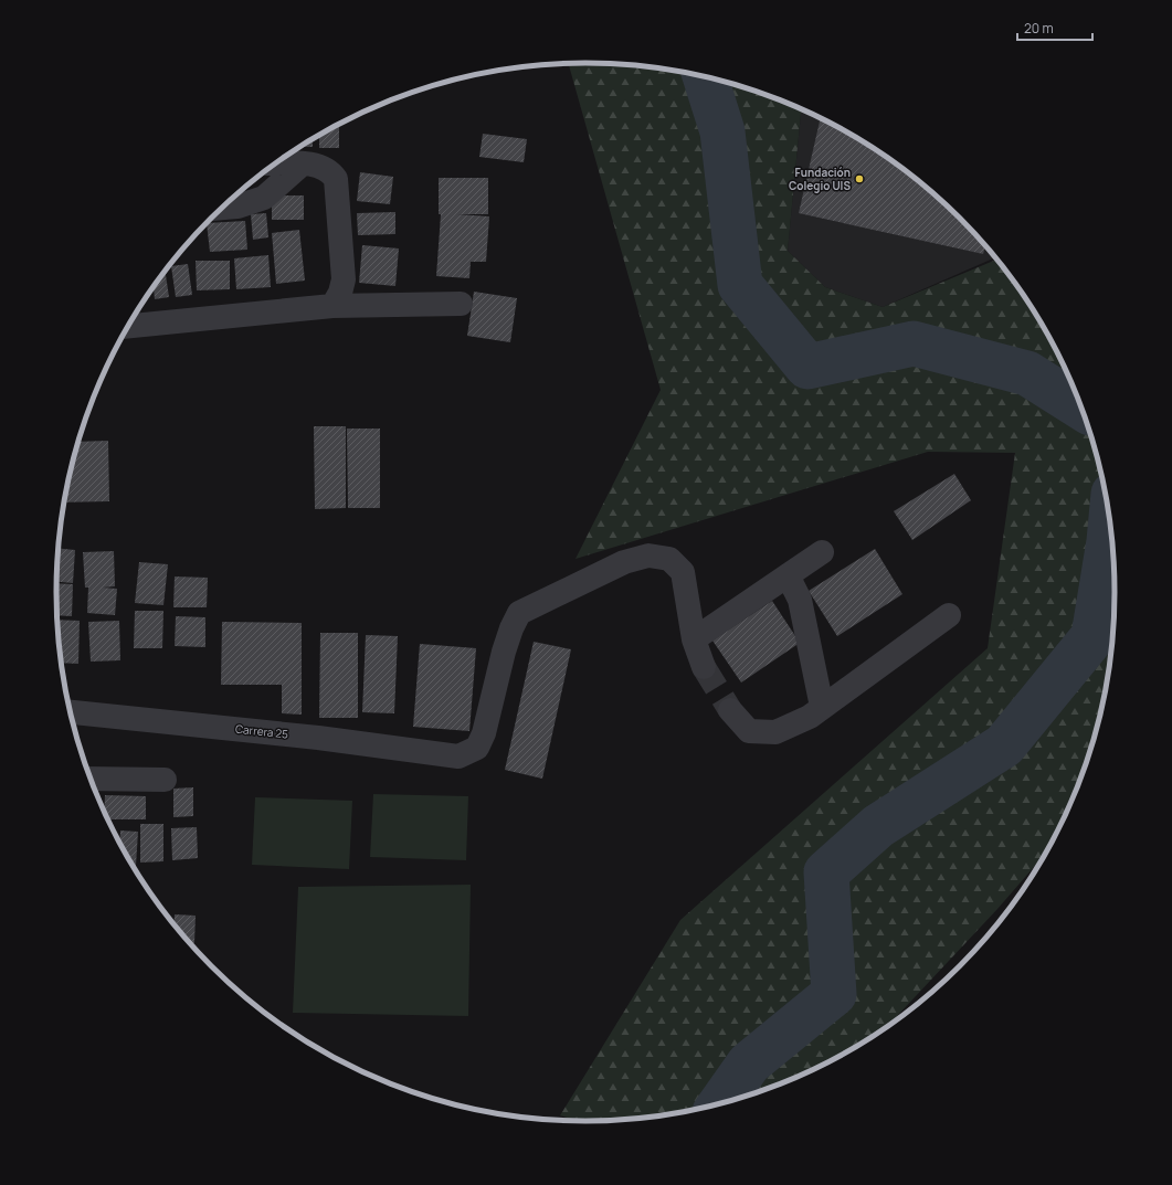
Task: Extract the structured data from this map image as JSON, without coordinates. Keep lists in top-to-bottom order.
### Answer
{
  "streets": {
    "street": ["Carrera 25"]
  },
  "places": ["Fundación Colegio UIS"],
  "scale_bar": "20 m"
}
